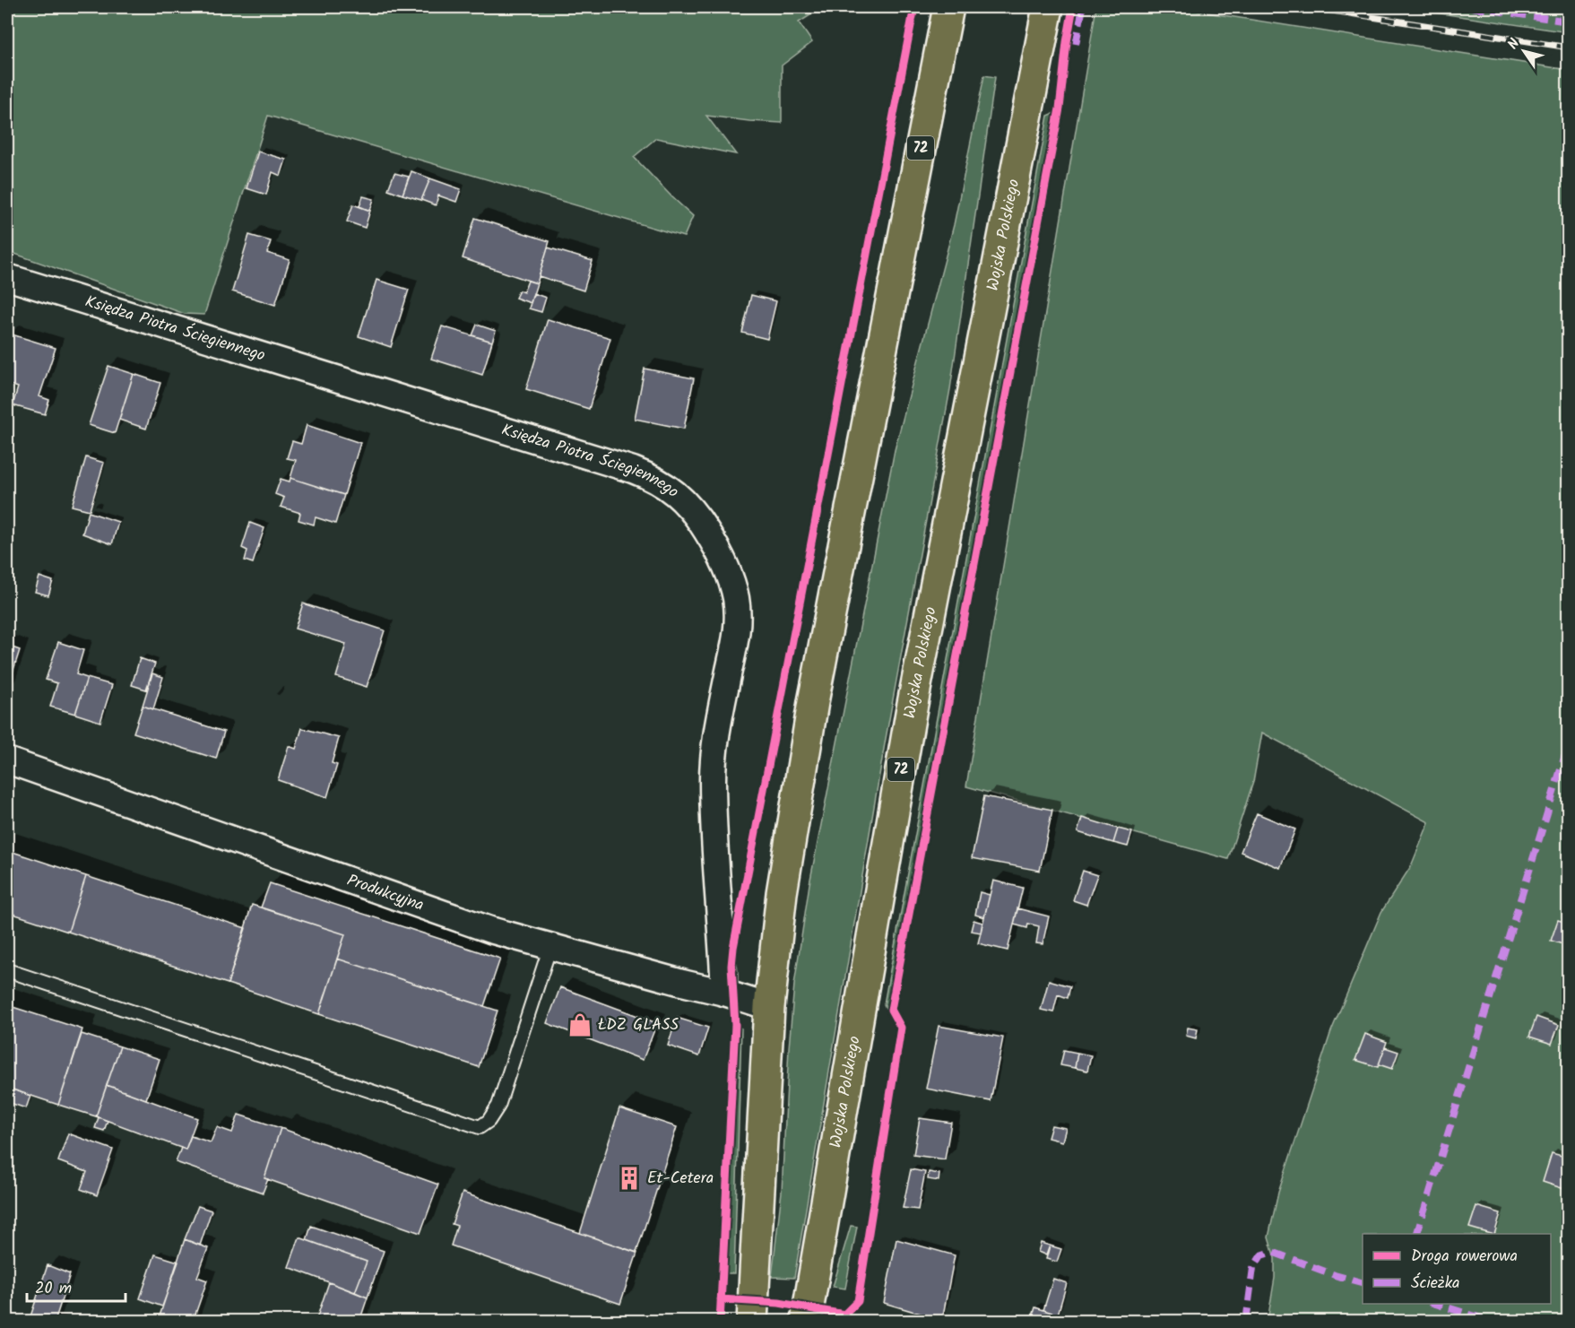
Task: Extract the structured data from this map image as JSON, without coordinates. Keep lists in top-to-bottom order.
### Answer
{
  "streets": {
    "main road": ["72", "Wojska Polskiego"],
    "street": ["Księdza Piotra Ściegiennego", "Produkcyjna"]
  },
  "crossings": [
    ["72", "Produkcyjna"],
    ["Księdza Piotra Ściegiennego", "Produkcyjna"]
  ],
  "places": {
    "shop": ["ŁDZ GLASS"],
    "building": ["Et-Cetera"]
  },
  "legend": ["Droga rowerowa", "Ścieżka"],
  "scale_bar": "20 m",
  "north": "top left"
}
